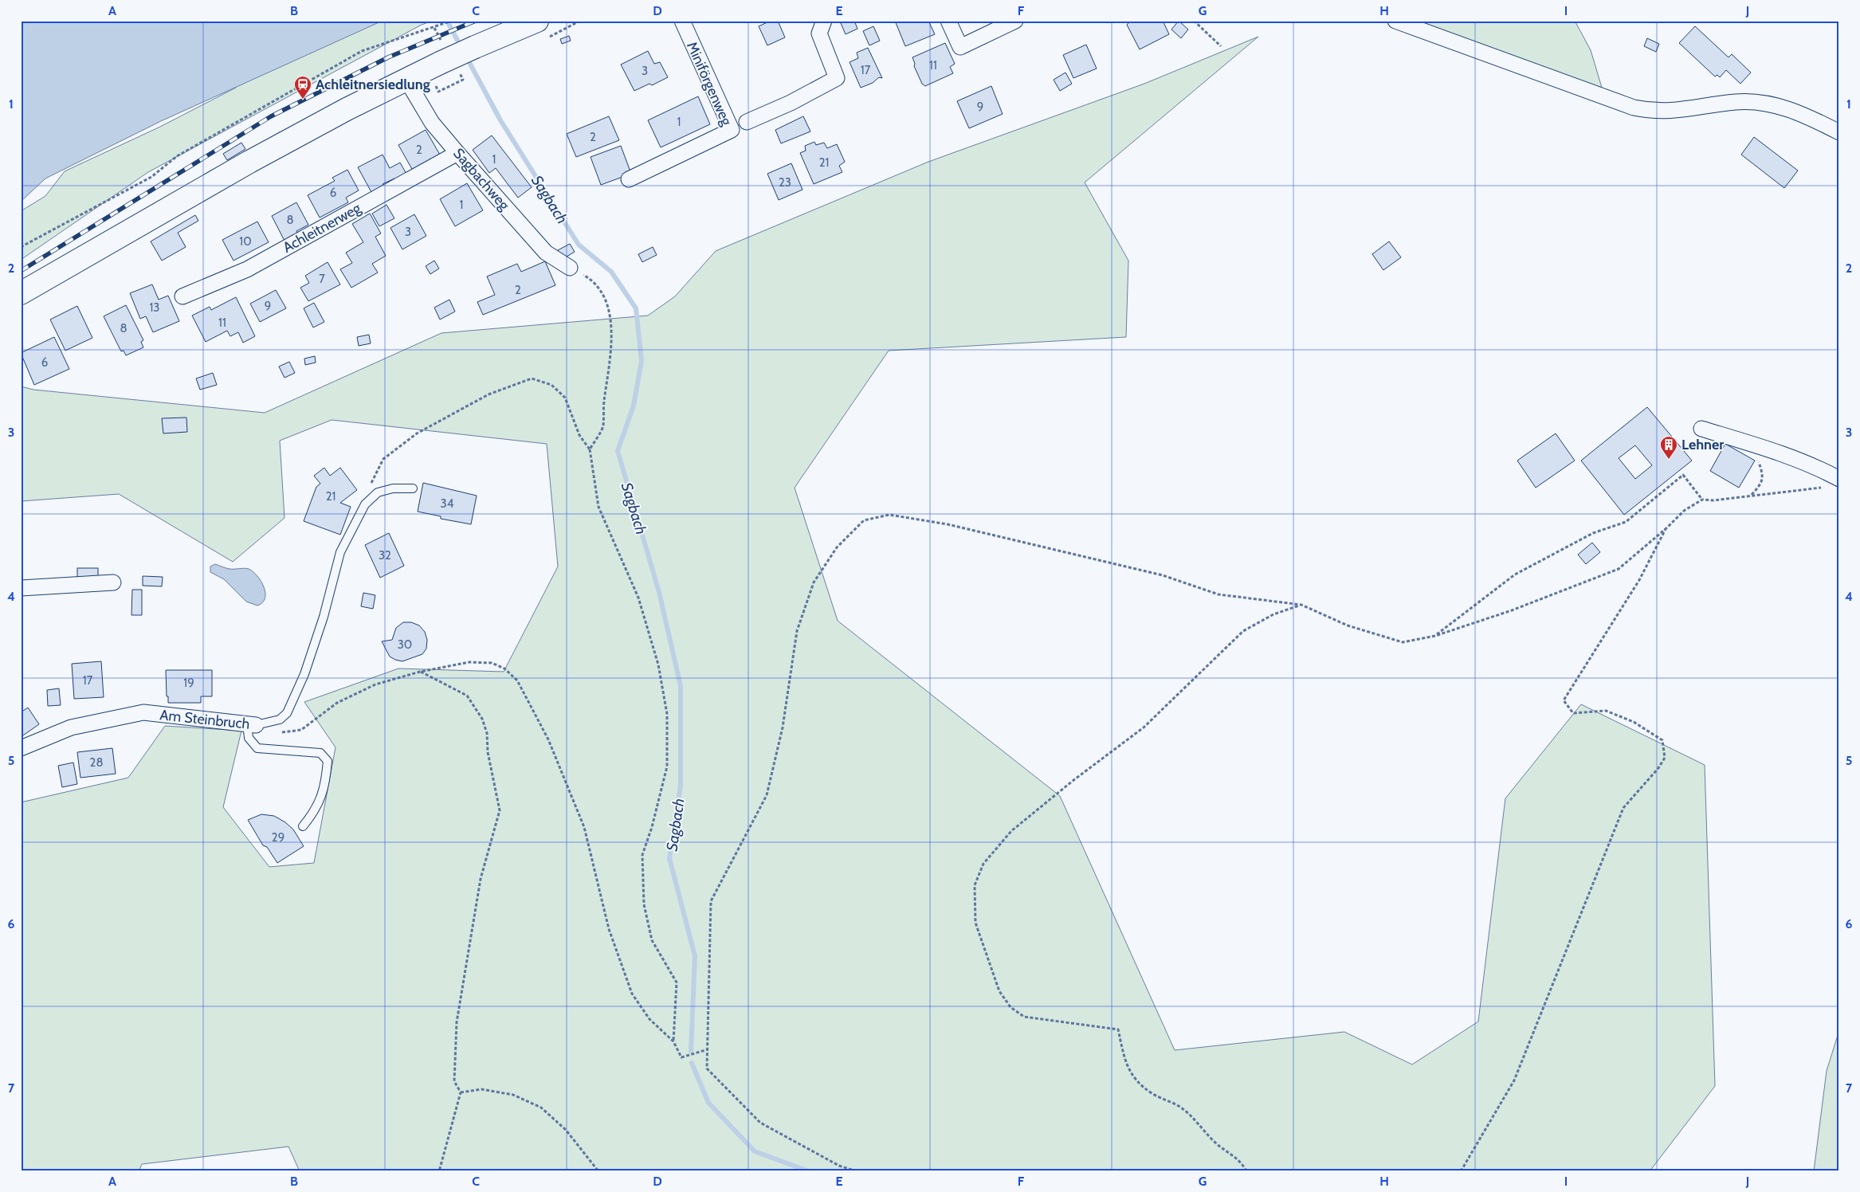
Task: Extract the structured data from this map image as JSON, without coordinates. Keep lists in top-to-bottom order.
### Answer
{
  "streets": {
    "street": [
      "Miniförgenweg",
      "Sagbachweg",
      "Achleitnerweg",
      "Am Steinbruch"
    ]
  },
  "crossings": [
    ["Sagbachweg", "Achleitnerweg"]
  ],
  "water": ["Sagbach"],
  "places": {
    "station": ["Achleitnersiedlung"],
    "building": ["Lehner"]
  },
  "house_numbers": [
    "11",
    "17",
    "3",
    "9",
    "1",
    "2",
    "2",
    "1",
    "21",
    "23",
    "6",
    "1",
    "8",
    "3",
    "10",
    "7",
    "2",
    "9",
    "13",
    "11",
    "8",
    "6",
    "21",
    "34",
    "32",
    "30",
    "17",
    "19",
    "28",
    "29"
  ],
  "grid": {
    "columns": [
      "A",
      "B",
      "C",
      "D",
      "E",
      "F",
      "G",
      "H",
      "I",
      "J"
    ],
    "rows": [
      "1",
      "2",
      "3",
      "4",
      "5",
      "6",
      "7"
    ]
  }
}
